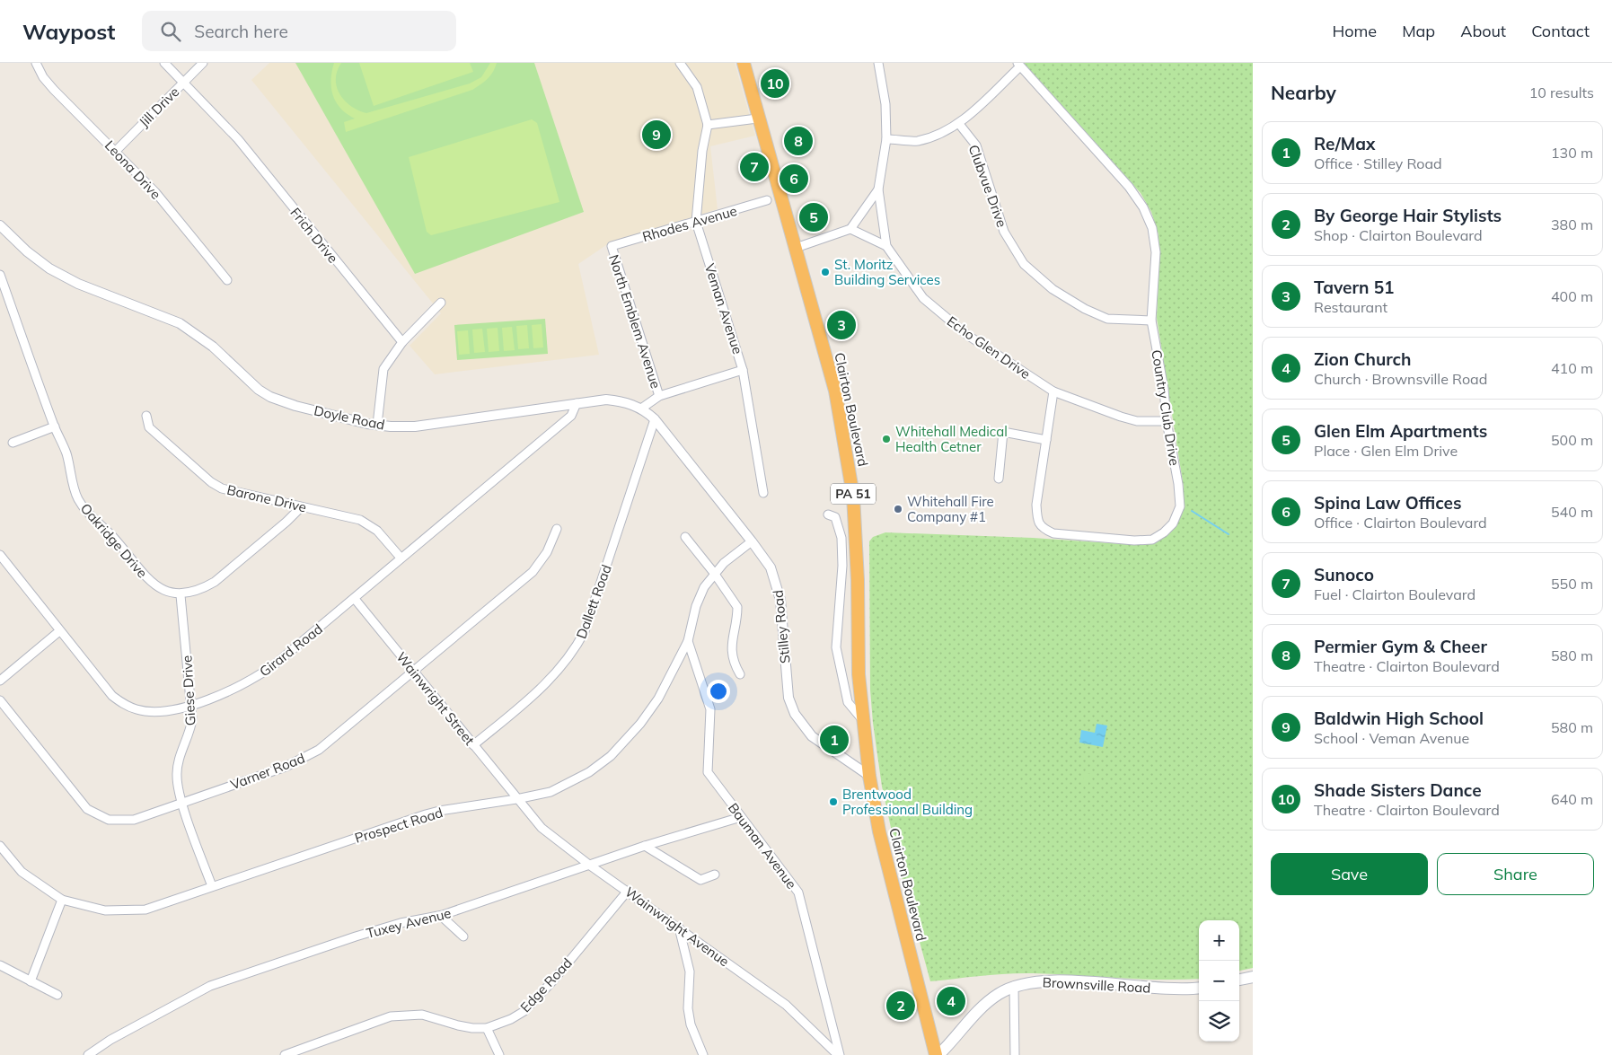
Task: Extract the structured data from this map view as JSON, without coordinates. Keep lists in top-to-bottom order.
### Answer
{
  "streets": {
    "highway": ["Clairton Boulevard", "PA 51"],
    "main road": ["Brownsville Road"],
    "street": [
      "Jill Drive",
      "Leona Drive",
      "Clubvue Drive",
      "Rhodes Avenue",
      "Frich Drive",
      "Veman Avenue",
      "North Emblem Avenue",
      "Echo Glen Drive",
      "Country Club Drive",
      "Doyle Road",
      "Barone Drive",
      "Oakridge Drive",
      "Dallett Road",
      "Stilley Road",
      "Girard Road",
      "Giese Drive",
      "Wainwright Street",
      "Varner Road",
      "Prospect Road",
      "Bauman Avenue",
      "Tuxey Avenue",
      "Wainwright Avenue",
      "Edge Road"
    ]
  },
  "crossings": [
    ["Jill Drive", "Leona Drive"],
    ["Jill Drive", "Frich Drive"],
    ["Clubvue Drive", "Country Club Drive"],
    ["Rhodes Avenue", "Veman Avenue"],
    ["Rhodes Avenue", "North Emblem Avenue"],
    ["Echo Glen Drive", "Country Club Drive"],
    ["Clairton Boulevard", "Stilley Road"],
    ["Clairton Boulevard", "Brownsville Road"],
    ["Doyle Road", "Stilley Road"],
    ["Doyle Road", "Girard Road"],
    ["Barone Drive", "Girard Road"],
    ["Oakridge Drive", "Giese Drive"],
    ["Dallett Road", "Stilley Road"],
    ["Dallett Road", "Wainwright Street"],
    ["Stilley Road", "Prospect Road"],
    ["Girard Road", "Giese Drive"],
    ["Girard Road", "Wainwright Street"],
    ["Giese Drive", "Varner Road"],
    ["Giese Drive", "Prospect Road"],
    ["Wainwright Street", "Varner Road"],
    ["Wainwright Street", "Prospect Road"],
    ["Wainwright Street", "Wainwright Avenue"],
    ["Prospect Road", "Bauman Avenue"],
    ["Prospect Road", "Wainwright Avenue"],
    ["Bauman Avenue", "Tuxey Avenue"],
    ["Bauman Avenue", "Wainwright Avenue"],
    ["Tuxey Avenue", "Wainwright Avenue"],
    ["Wainwright Avenue", "Edge Road"]
  ],
  "places": [
    "St. Moritz Building Services",
    "Whitehall Medical Health Cetner",
    "Whitehall Fire Company #1",
    "Brentwood Professional Building"
  ],
  "page": {
    "header": "Waypost",
    "search": "Search here",
    "nav": [
      "Home",
      "Map",
      "About",
      "Contact"
    ],
    "heading": ["Nearby", "10 results"],
    "pins": [
      "10",
      "9",
      "8",
      "7",
      "6",
      "5",
      "3",
      "1",
      "4",
      "2"
    ],
    "list": [
      {
        "mark": "1",
        "name": "Re/Max",
        "note": "Office · Stilley Road",
        "value": "130 m"
      },
      {
        "mark": "2",
        "name": "By George Hair Stylists",
        "note": "Shop · Clairton Boulevard",
        "value": "380 m"
      },
      {
        "mark": "3",
        "name": "Tavern 51",
        "note": "Restaurant",
        "value": "400 m"
      },
      {
        "mark": "4",
        "name": "Zion Church",
        "note": "Church · Brownsville Road",
        "value": "410 m"
      },
      {
        "mark": "5",
        "name": "Glen Elm Apartments",
        "note": "Place · Glen Elm Drive",
        "value": "500 m"
      },
      {
        "mark": "6",
        "name": "Spina Law Offices",
        "note": "Office · Clairton Boulevard",
        "value": "540 m"
      },
      {
        "mark": "7",
        "name": "Sunoco",
        "note": "Fuel · Clairton Boulevard",
        "value": "550 m"
      },
      {
        "mark": "8",
        "name": "Permier Gym & Cheer",
        "note": "Theatre · Clairton Boulevard",
        "value": "580 m"
      },
      {
        "mark": "9",
        "name": "Baldwin High School",
        "note": "School · Veman Avenue",
        "value": "580 m"
      },
      {
        "mark": "10",
        "name": "Shade Sisters Dance",
        "note": "Theatre · Clairton Boulevard",
        "value": "640 m"
      }
    ],
    "buttons": ["Save", "Share"],
    "map_buttons": ["+", "−"]
  }
}
